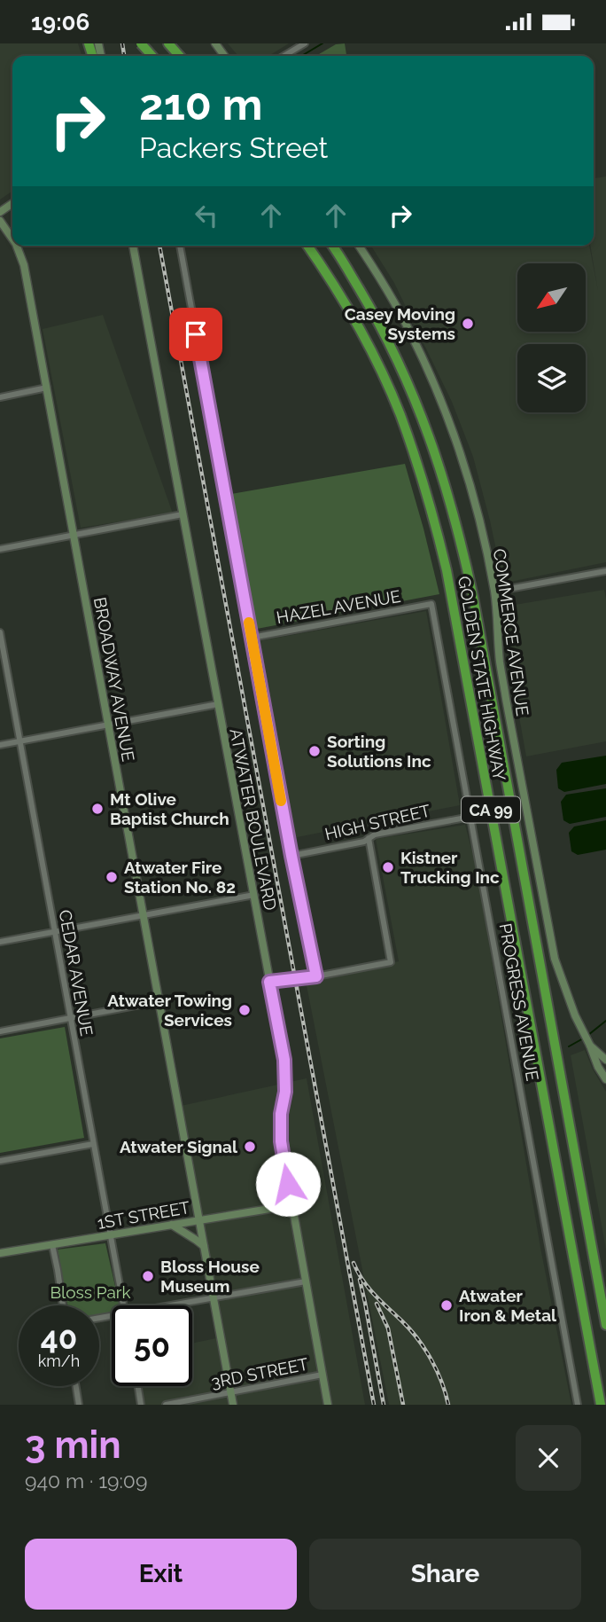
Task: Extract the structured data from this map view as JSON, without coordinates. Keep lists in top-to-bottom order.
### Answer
{
  "streets": {
    "highway": ["GOLDEN STATE HIGHWAY", "CA 99"],
    "street": [
      "HAZEL AVENUE",
      "COMMERCE AVENUE",
      "BROADWAY AVENUE",
      "ATWATER BOULEVARD",
      "HIGH STREET",
      "CEDAR AVENUE",
      "PROGRESS AVENUE",
      "1ST STREET",
      "3RD STREET"
    ]
  },
  "crossings": [
    ["HAZEL AVENUE", "PROGRESS AVENUE"],
    ["BROADWAY AVENUE", "1ST STREET"],
    ["BROADWAY AVENUE", "3RD STREET"],
    ["ATWATER BOULEVARD", "1ST STREET"],
    ["ATWATER BOULEVARD", "3RD STREET"],
    ["HIGH STREET", "PROGRESS AVENUE"],
    ["CEDAR AVENUE", "1ST STREET"]
  ],
  "parks": ["Bloss Park"],
  "places": [
    "Casey Moving Systems",
    "Sorting Solutions Inc",
    "Mt Olive Baptist Church",
    "Kistner Trucking Inc",
    "Atwater Fire Station No. 82",
    "Atwater Towing Services",
    "Atwater Signal",
    "Bloss House Museum",
    "Atwater Iron & Metal"
  ],
  "north": "bottom left",
  "page": {
    "status": "19:06",
    "turn": ["210 m", "Packers Street"],
    "speed": "40 km/h",
    "limit": "50",
    "heading": ["3 min", "940 m · 19:09"],
    "buttons": ["Exit", "Share"]
  }
}
